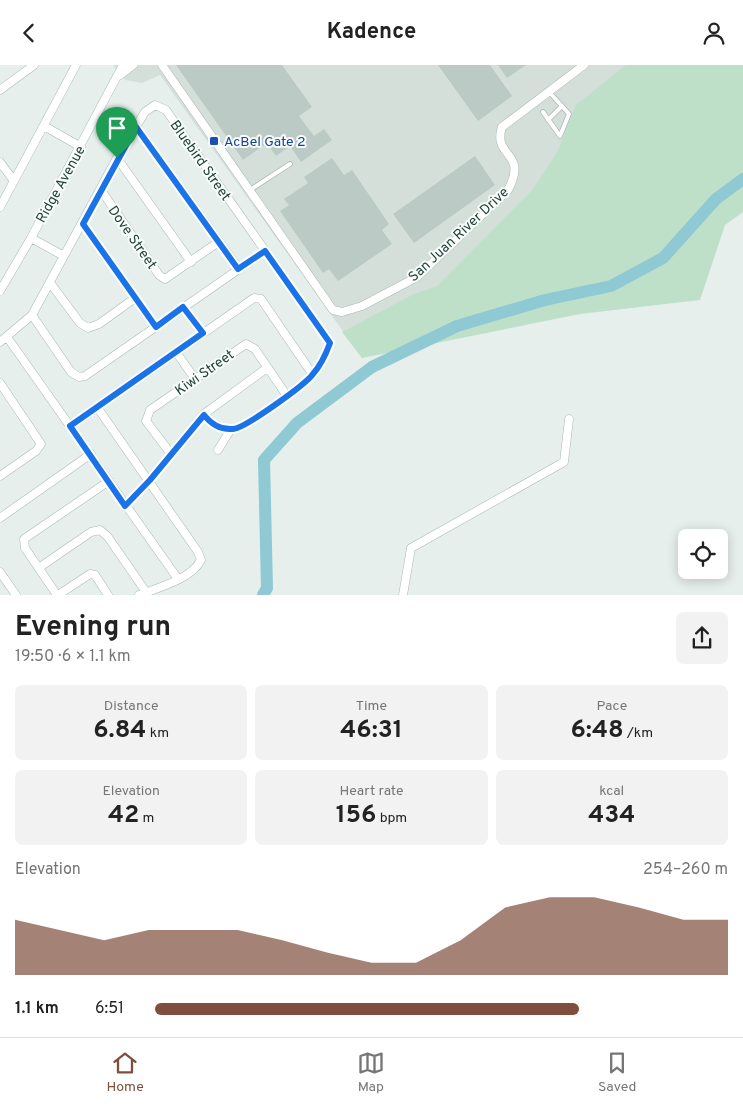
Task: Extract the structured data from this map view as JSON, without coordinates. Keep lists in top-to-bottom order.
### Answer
{
  "streets": {
    "street": [
      "Bluebird Street",
      "Ridge Avenue",
      "San Juan River Drive",
      "Dove Street",
      "Kiwi Street"
    ]
  },
  "crossings": [
    ["Bluebird Street", "Dove Street"],
    ["Bluebird Street", "Kiwi Street"]
  ],
  "places": {
    "transit": ["AcBel Gate 2"]
  },
  "page": {
    "header": "Kadence",
    "heading": ["Evening run", "19:50 · 6 × 1.1 km"],
    "stats": [
      ["Distance", "6.84 km"],
      ["Time", "46:31"],
      ["Pace", "6:48 /km"],
      ["Elevation", "42 m"],
      ["Heart rate", "156 bpm"],
      ["kcal", "434"]
    ],
    "chart": ["Elevation", "254–260 m"],
    "list": [
      {
        "name": "1.1 km",
        "note": "6:51"
      }
    ],
    "tabs": ["Home", "Map", "Saved"]
  }
}
